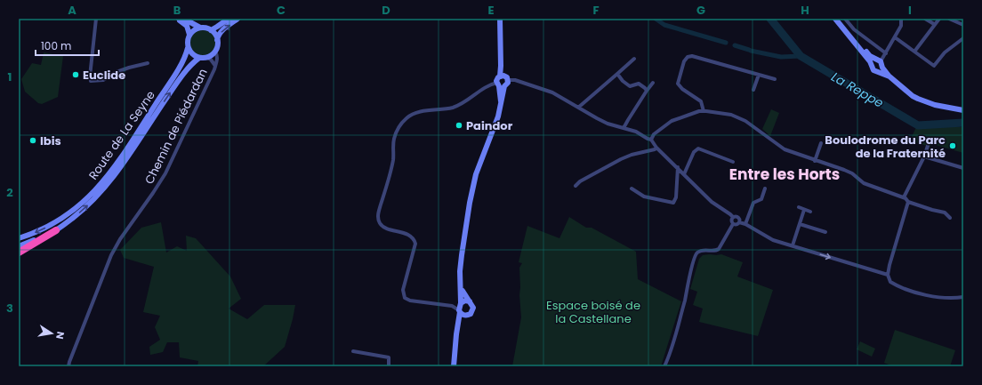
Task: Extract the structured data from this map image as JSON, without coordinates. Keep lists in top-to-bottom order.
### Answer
{
  "streets": {
    "main road": ["Route de La Seyne"],
    "street": ["Chemin de Piédardan"]
  },
  "districts": ["Entre les Horts"],
  "water": ["La Reppe"],
  "parks": ["Espace boisé de la Castellane"],
  "places": [
    "Euclide",
    "Paindor",
    "Ibis",
    "Boulodrome du Parc de la Fraternité"
  ],
  "scale_bar": "100 m",
  "north": "right",
  "grid": {
    "columns": [
      "A",
      "B",
      "C",
      "D",
      "E",
      "F",
      "G",
      "H",
      "I"
    ],
    "rows": ["1", "2", "3"]
  }
}
